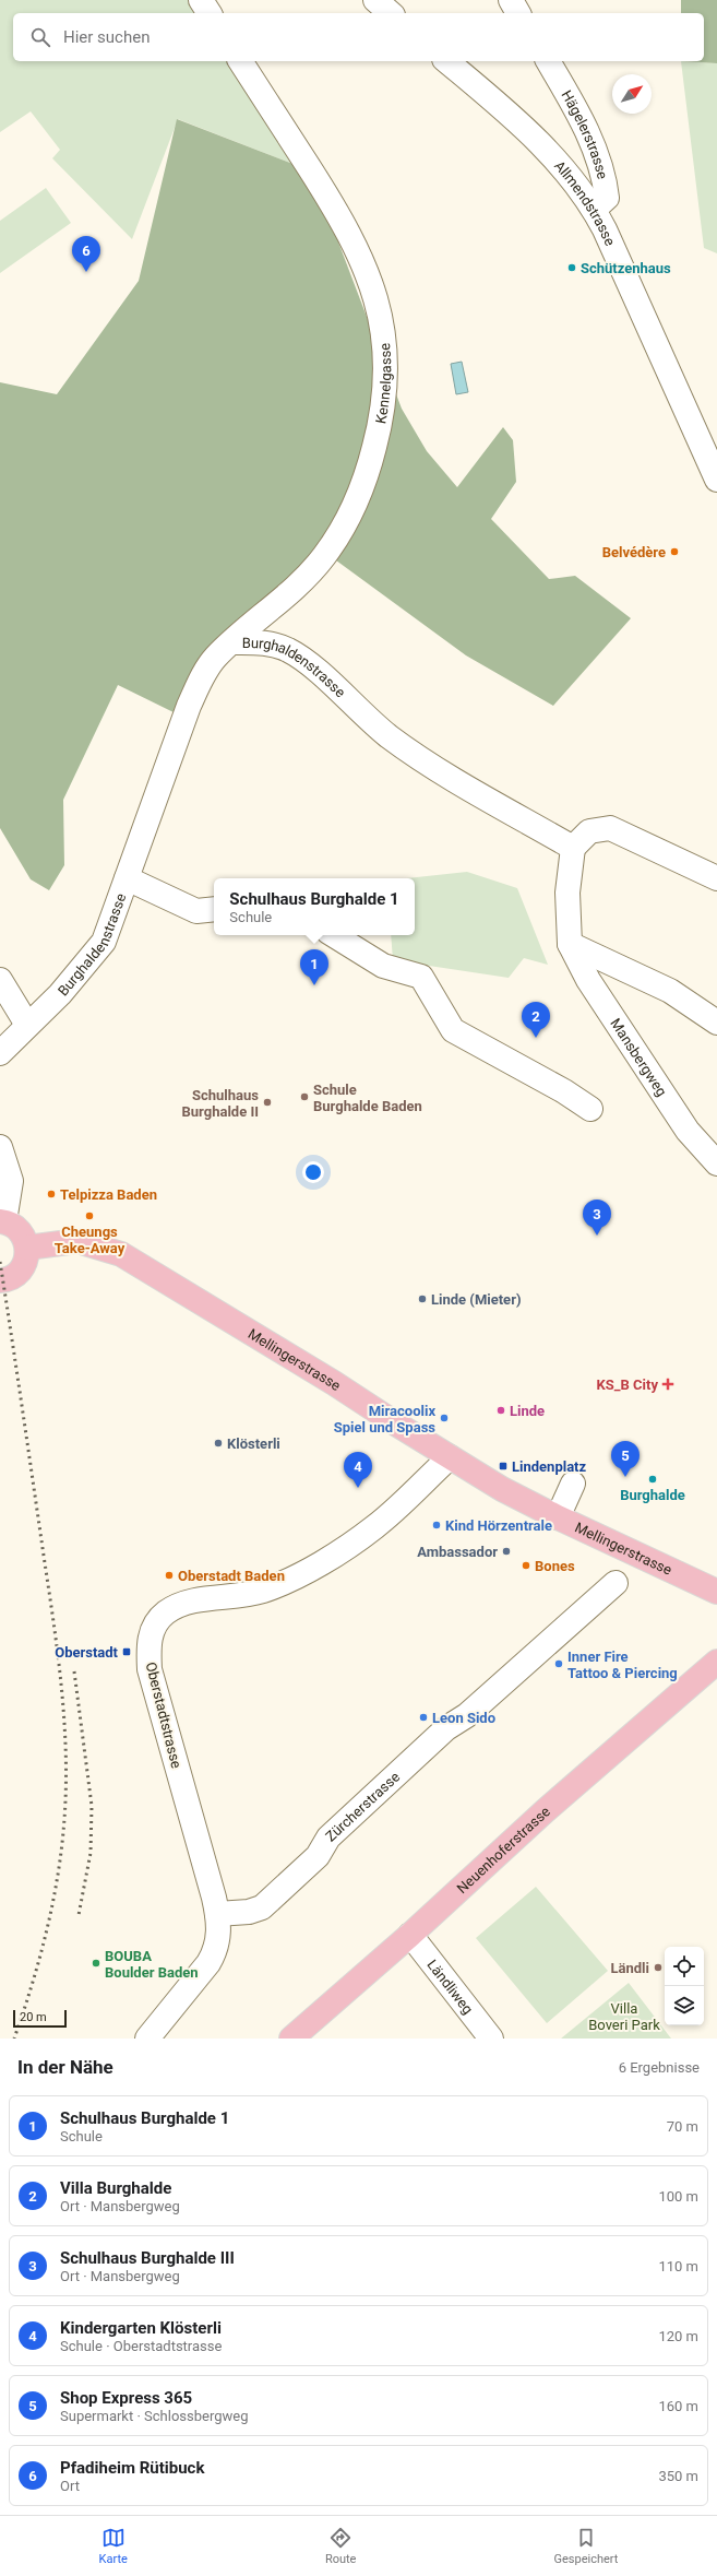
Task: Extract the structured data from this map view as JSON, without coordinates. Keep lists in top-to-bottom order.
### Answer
{
  "streets": {
    "main road": ["Mellingerstrasse", "Neuenhoferstrasse"],
    "street": [
      "Hägelerstrasse",
      "Allmendstrasse",
      "Kennelgasse",
      "Burghaldenstrasse",
      "Mansbergweg",
      "Oberstadtstrasse",
      "Zürcherstrasse",
      "Ländliweg"
    ]
  },
  "crossings": [
    ["Hägelerstrasse", "Allmendstrasse"],
    ["Kennelgasse", "Burghaldenstrasse"],
    ["Burghaldenstrasse", "Mansbergweg"],
    ["Mellingerstrasse", "Oberstadtstrasse"],
    ["Oberstadtstrasse", "Zürcherstrasse"],
    ["Neuenhoferstrasse", "Ländliweg"]
  ],
  "parks": ["Villa Boveri Park"],
  "places": {
    "other": [
      "Schützenhaus",
      "Belvédère",
      "Schule Burghalde Baden",
      "Schulhaus Burghalde II",
      "Telpizza Baden",
      "Cheungs Take-Away",
      "Linde (Mieter)",
      "Linde",
      "Miracoolix Spiel und Spass",
      "Klösterli",
      "Burghalde",
      "Kind Hörzentrale",
      "Ambassador",
      "Bones",
      "Oberstadt Baden",
      "Inner Fire Tattoo & Piercing",
      "Leon Sido",
      "BOUBA Boulder Baden",
      "Ländli"
    ],
    "health": ["KS_B City"],
    "transit": ["Lindenplatz", "Oberstadt"]
  },
  "scale_bar": "20 m",
  "north": "top right",
  "page": {
    "search": "Hier suchen",
    "pins": [
      "6",
      "1",
      "2",
      "3",
      "5",
      "4"
    ],
    "popup": ["Schulhaus Burghalde 1", "Schule"],
    "scale": "20 m",
    "heading": ["In der Nähe", "6 Ergebnisse"],
    "list": [
      {
        "mark": "1",
        "name": "Schulhaus Burghalde 1",
        "note": "Schule",
        "value": "70 m"
      },
      {
        "mark": "2",
        "name": "Villa Burghalde",
        "note": "Ort · Mansbergweg",
        "value": "100 m"
      },
      {
        "mark": "3",
        "name": "Schulhaus Burghalde III",
        "note": "Ort · Mansbergweg",
        "value": "110 m"
      },
      {
        "mark": "4",
        "name": "Kindergarten Klösterli",
        "note": "Schule · Oberstadtstrasse",
        "value": "120 m"
      },
      {
        "mark": "5",
        "name": "Shop Express 365",
        "note": "Supermarkt · Schlossbergweg",
        "value": "160 m"
      },
      {
        "mark": "6",
        "name": "Pfadiheim Rütibuck",
        "note": "Ort",
        "value": "350 m"
      }
    ],
    "nav": ["Karte", "Route", "Gespeichert"]
  }
}
